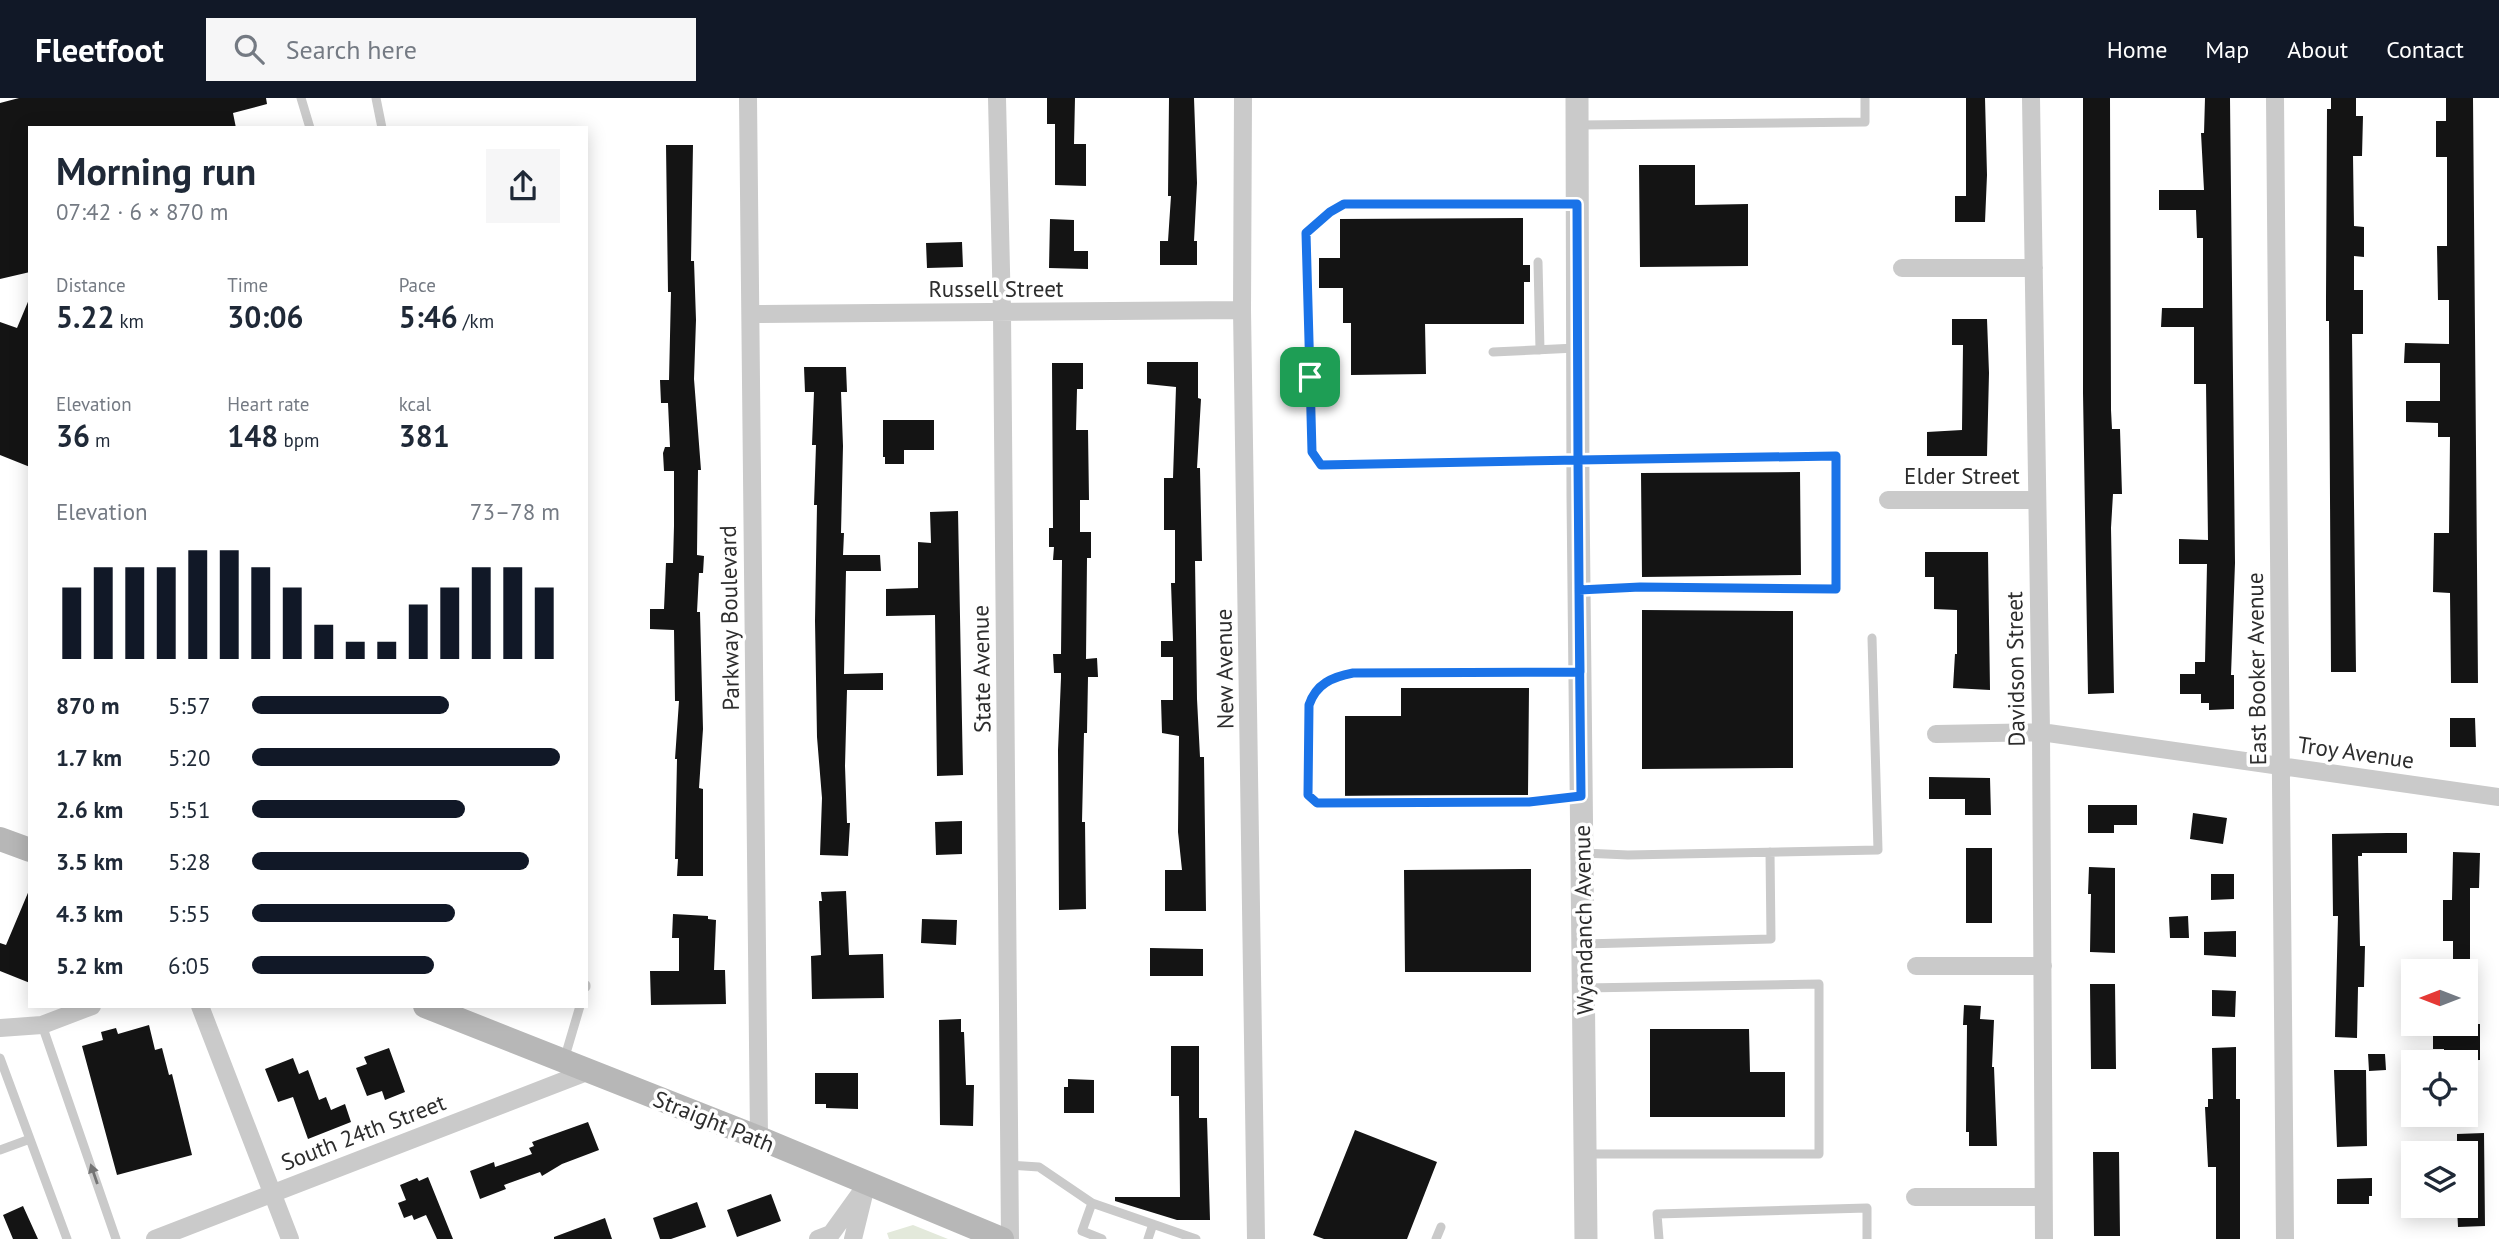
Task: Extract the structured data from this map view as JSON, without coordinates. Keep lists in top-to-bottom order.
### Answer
{
  "streets": {
    "main road": ["Straight Path"],
    "street": [
      "Russell Street",
      "Elder Street",
      "Parkway Boulevard",
      "State Avenue",
      "New Avenue",
      "Davidson Street",
      "East Booker Avenue",
      "Troy Avenue",
      "Wyandanch Avenue",
      "South 24th Street"
    ]
  },
  "crossings": [
    ["Russell Street", "Parkway Boulevard"],
    ["Russell Street", "State Avenue"],
    ["Russell Street", "New Avenue"],
    ["Elder Street", "Davidson Street"],
    ["Parkway Boulevard", "Straight Path"],
    ["Davidson Street", "Troy Avenue"],
    ["East Booker Avenue", "Troy Avenue"],
    ["Straight Path", "South 24th Street"]
  ],
  "north": "left",
  "page": {
    "header": "Fleetfoot",
    "search": "Search here",
    "nav": [
      "Home",
      "Map",
      "About",
      "Contact"
    ],
    "heading": ["Morning run", "07:42 · 6 × 870 m"],
    "stats": [
      ["Distance", "5.22 km"],
      ["Time", "30:06"],
      ["Pace", "5:46 /km"],
      ["Elevation", "36 m"],
      ["Heart rate", "148 bpm"],
      ["kcal", "381"]
    ],
    "chart": ["Elevation", "73–78 m"],
    "list": [
      {
        "name": "870 m",
        "note": "5:57"
      },
      {
        "name": "1.7 km",
        "note": "5:20"
      },
      {
        "name": "2.6 km",
        "note": "5:51"
      },
      {
        "name": "3.5 km",
        "note": "5:28"
      },
      {
        "name": "4.3 km",
        "note": "5:55"
      },
      {
        "name": "5.2 km",
        "note": "6:05"
      }
    ]
  }
}
